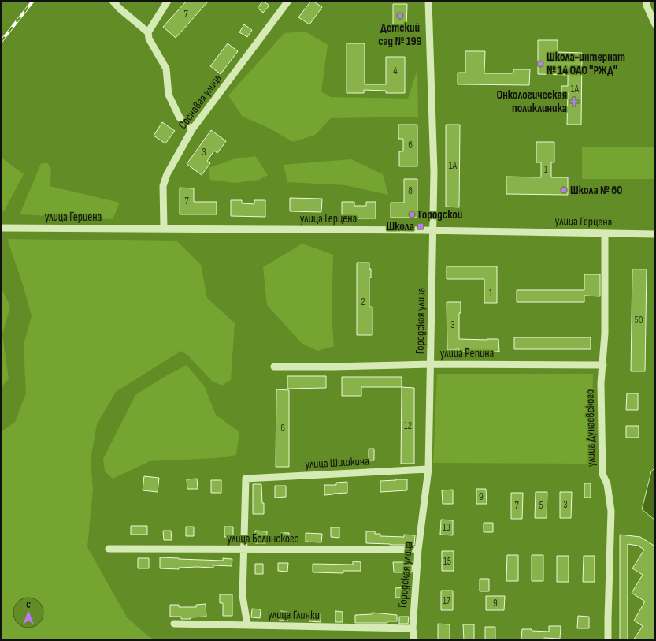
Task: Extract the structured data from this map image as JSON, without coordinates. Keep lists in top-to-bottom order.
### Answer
{
  "streets": {
    "street": [
      "Сосновая улица",
      "улица Герцена",
      "Городская улица",
      "улица Репина",
      "улица Дунаевского",
      "улица Шишкина",
      "улица Белинского",
      "улица Глинки"
    ]
  },
  "crossings": [
    ["Сосновая улица", "улица Герцена"],
    ["улица Герцена", "Городская улица"],
    ["улица Герцена", "улица Дунаевского"],
    ["Городская улица", "улица Репина"],
    ["Городская улица", "улица Шишкина"],
    ["Городская улица", "улица Белинского"],
    ["Городская улица", "улица Глинки"],
    ["улица Репина", "улица Дунаевского"],
    ["улица Шишкина", "улица Белинского"]
  ],
  "places": {
    "other": [
      "Детский сад № 199",
      "Школа-интернат № 14 ОАО \"РЖД\"",
      "Школа № 60",
      "Городской"
    ],
    "health": ["Онкологическая поликлиника"],
    "transit": ["Школа"]
  },
  "house_numbers": [
    "7",
    "4",
    "1А",
    "6",
    "3",
    "1А",
    "1",
    "8",
    "7",
    "1",
    "2",
    "50",
    "3",
    "12",
    "8",
    "9",
    "3",
    "7",
    "5",
    "13",
    "15",
    "17",
    "9"
  ],
  "north": "top"
}
